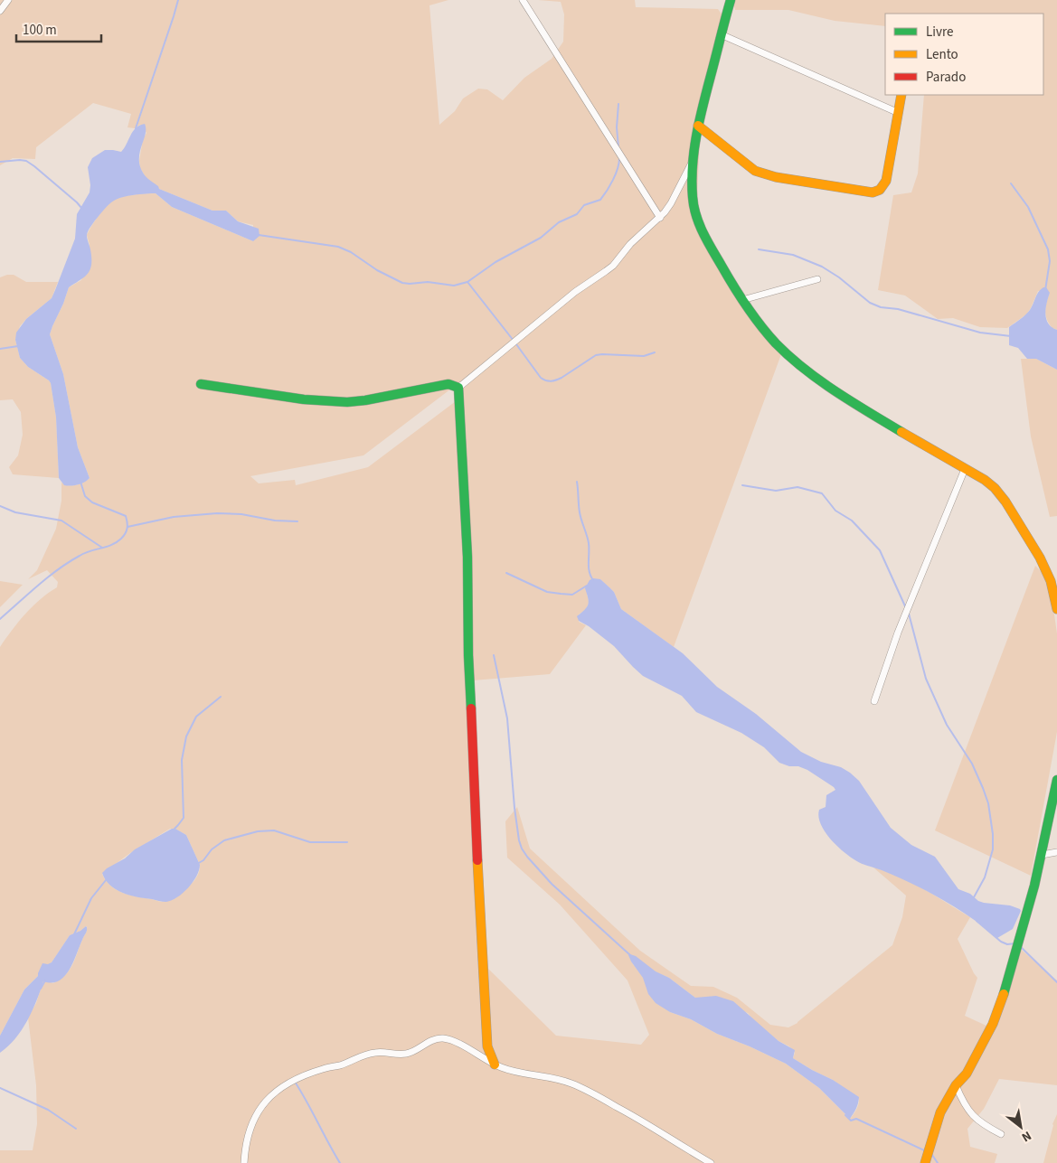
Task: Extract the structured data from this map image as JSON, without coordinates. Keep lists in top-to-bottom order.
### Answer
{
  "legend": ["Livre", "Lento", "Parado"],
  "scale_bar": "100 m",
  "north": "bottom right"
}
